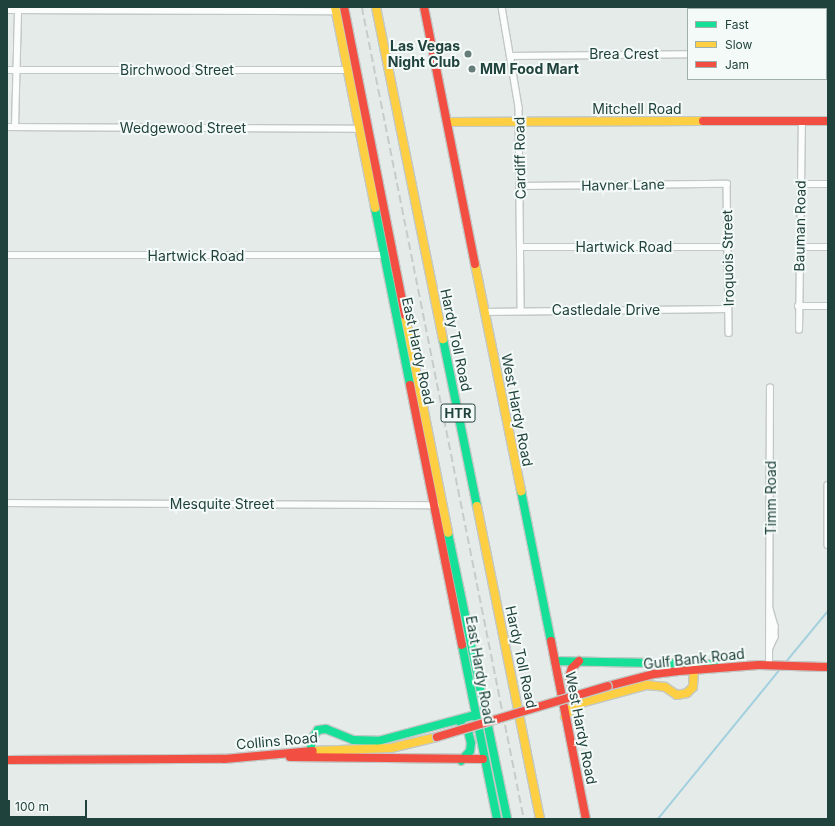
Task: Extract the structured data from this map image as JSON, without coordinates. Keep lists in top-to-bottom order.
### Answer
{
  "streets": {
    "main road": [
      "Mitchell Road",
      "Hardy Toll Road",
      "East Hardy Road",
      "West Hardy Road",
      "HTR",
      "Gulf Bank Road",
      "Collins Road"
    ],
    "street": [
      "Brea Crest",
      "Birchwood Street",
      "Wedgewood Street",
      "Cardiff Road",
      "Havner Lane",
      "Bauman Road",
      "Hartwick Road",
      "Iroquois Street",
      "Castledale Drive",
      "Timm Road",
      "Mesquite Street"
    ]
  },
  "crossings": [
    ["Brea Crest", "Cardiff Road"],
    ["Birchwood Street", "East Hardy Road"],
    ["Mitchell Road", "Cardiff Road"],
    ["Mitchell Road", "Bauman Road"],
    ["Mitchell Road", "West Hardy Road"],
    ["Wedgewood Street", "East Hardy Road"],
    ["Cardiff Road", "Havner Lane"],
    ["Cardiff Road", "Hartwick Road"],
    ["Cardiff Road", "Castledale Drive"],
    ["Havner Lane", "Iroquois Street"],
    ["Hartwick Road", "Iroquois Street"],
    ["Hartwick Road", "East Hardy Road"],
    ["Iroquois Street", "Castledale Drive"],
    ["Castledale Drive", "West Hardy Road"],
    ["East Hardy Road", "HTR"],
    ["East Hardy Road", "Mesquite Street"],
    ["Timm Road", "Gulf Bank Road"],
    ["Gulf Bank Road", "Collins Road"]
  ],
  "places": ["Las Vegas Night Club", "MM Food Mart"],
  "legend": ["Fast", "Slow", "Jam"],
  "scale_bar": "100 m"
}
